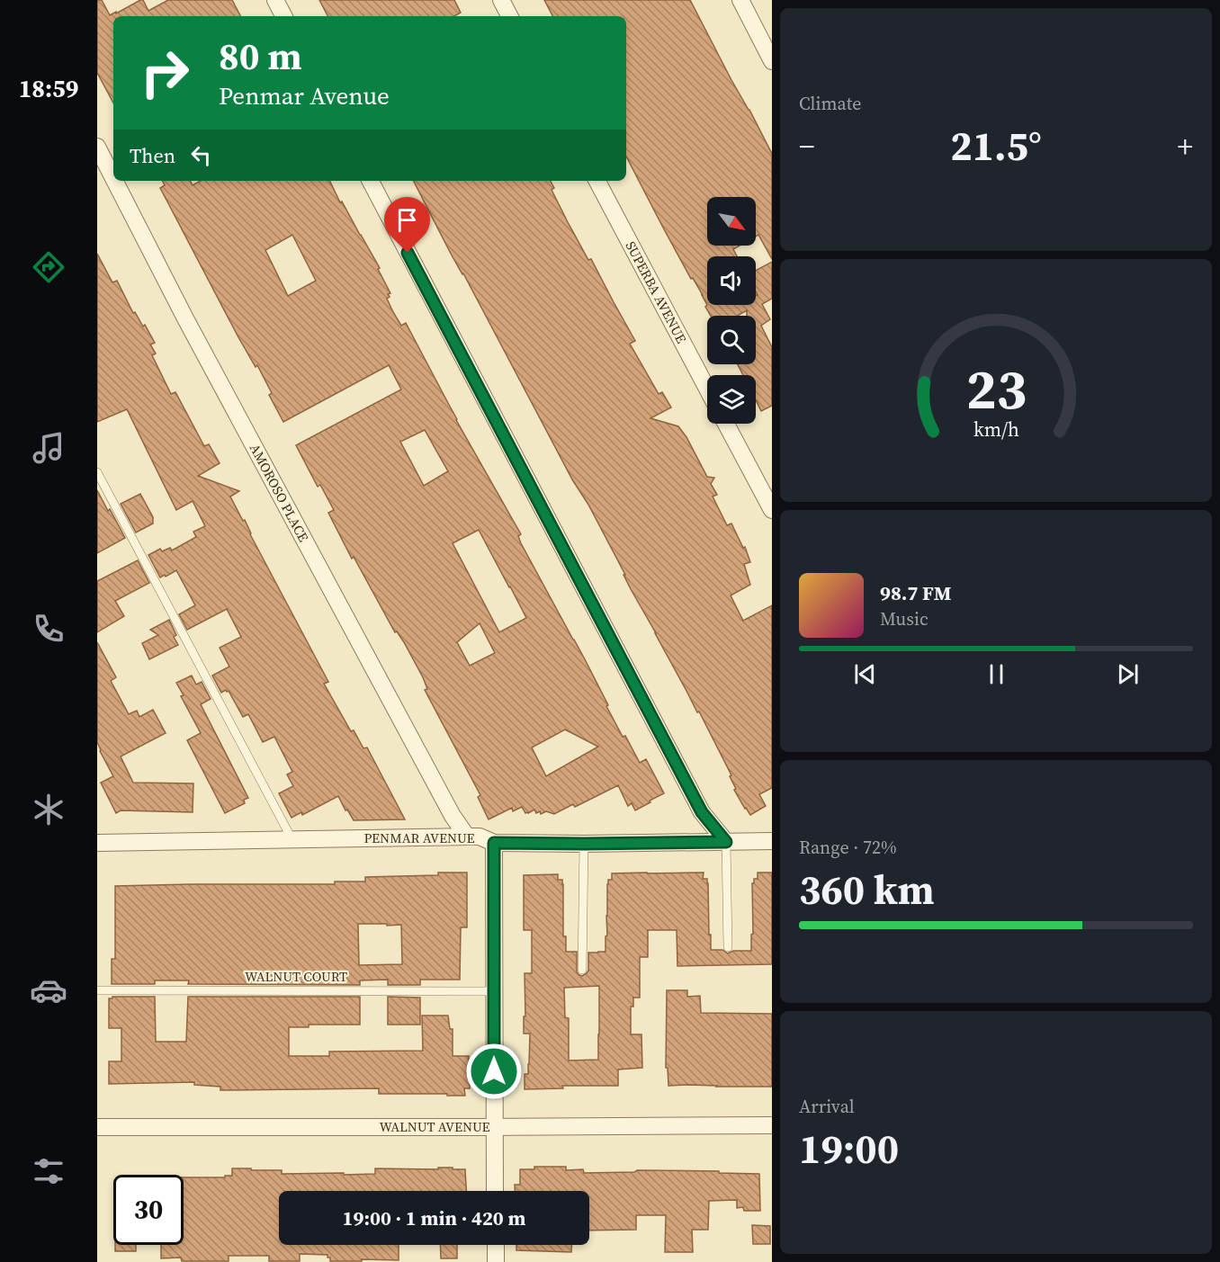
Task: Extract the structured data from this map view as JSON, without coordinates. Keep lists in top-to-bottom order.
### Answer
{
  "streets": {
    "street": [
      "SUPERBA AVENUE",
      "AMOROSO PLACE",
      "PENMAR AVENUE",
      "WALNUT AVENUE"
    ],
    "lane": ["WALNUT COURT"]
  },
  "crossings": [
    ["AMOROSO PLACE", "PENMAR AVENUE"]
  ],
  "north": "bottom right",
  "page": {
    "tabs": "18:59",
    "tile": [
      "Climate",
      ["Range · 72%", "360 km"],
      ["Arrival", "19:00"]
    ],
    "turn": ["80 m", "Penmar Avenue"],
    "heat": ["−", "21.5°", "+"],
    "then": "Then",
    "song": ["98.7 FM", "Music"],
    "limit": "30",
    "trip": "19:00 · 1 min · 420 m",
    "gauge": ["23", "km/h"]
  }
}
